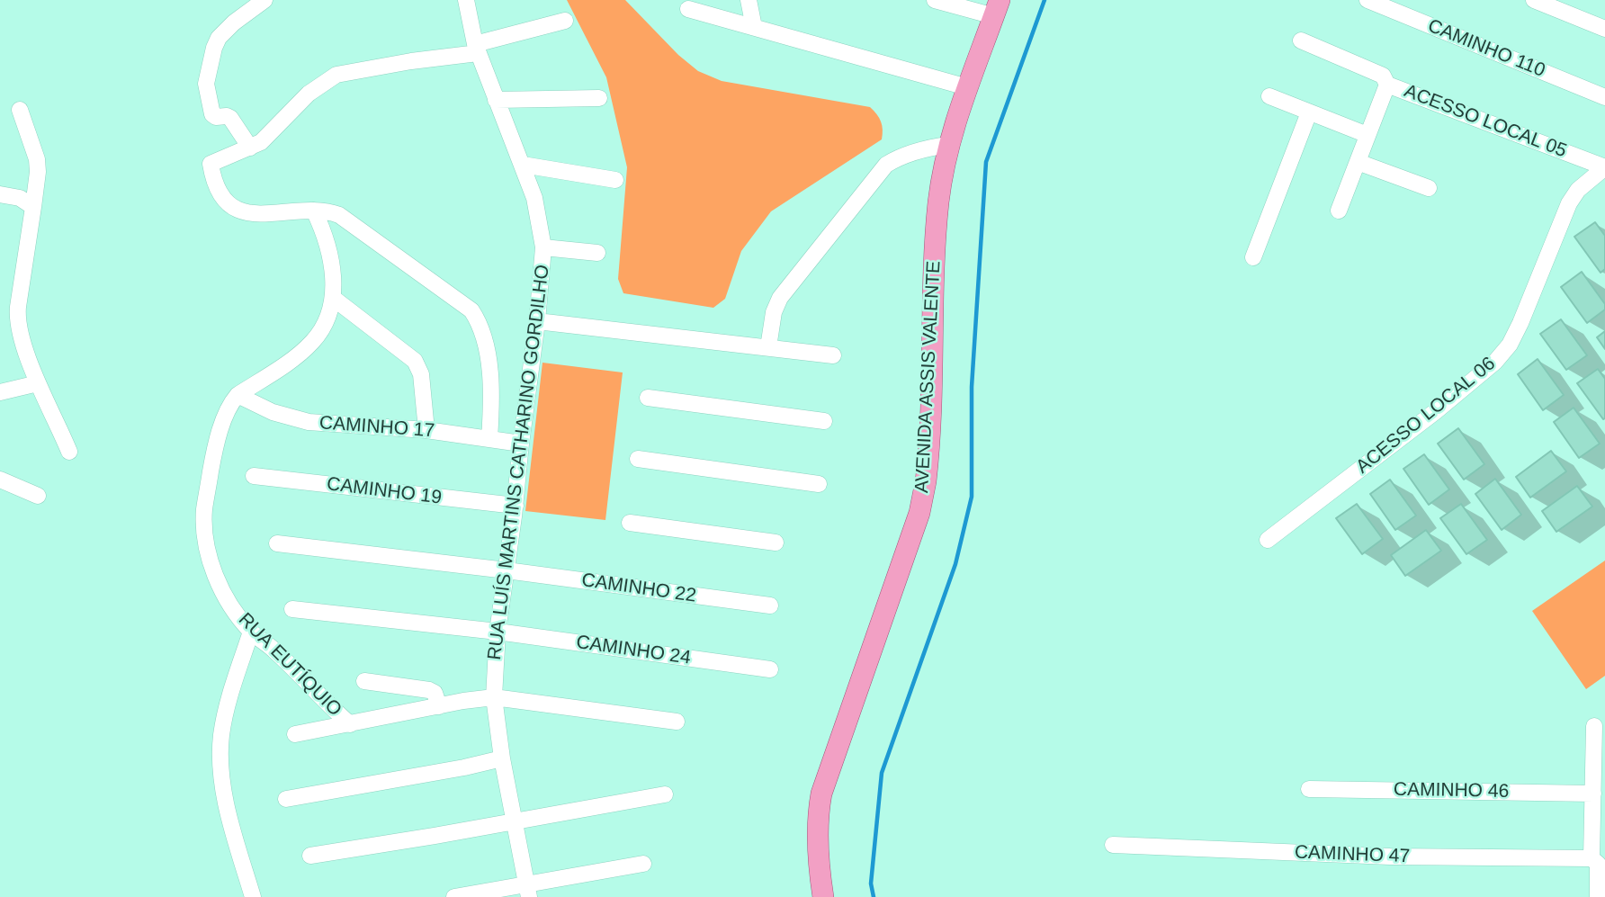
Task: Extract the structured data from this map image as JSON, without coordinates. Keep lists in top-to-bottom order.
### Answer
{
  "streets": {
    "main road": ["AVENIDA ASSIS VALENTE"],
    "street": [
      "CAMINHO 110",
      "ACESSO LOCAL 05",
      "ACESSO LOCAL 06",
      "CAMINHO 17",
      "RUA LUÍS MARTINS CATHARINO GORDILHO",
      "CAMINHO 19",
      "CAMINHO 22",
      "CAMINHO 24",
      "RUA EUTÍQUIO",
      "CAMINHO 46",
      "CAMINHO 47"
    ]
  },
  "crossings": [
    ["ACESSO LOCAL 05", "ACESSO LOCAL 06"],
    ["CAMINHO 17", "RUA LUÍS MARTINS CATHARINO GORDILHO"],
    ["CAMINHO 17", "RUA EUTÍQUIO"],
    ["RUA LUÍS MARTINS CATHARINO GORDILHO", "CAMINHO 19"],
    ["RUA LUÍS MARTINS CATHARINO GORDILHO", "CAMINHO 22"],
    ["RUA LUÍS MARTINS CATHARINO GORDILHO", "CAMINHO 24"]
  ]
}
